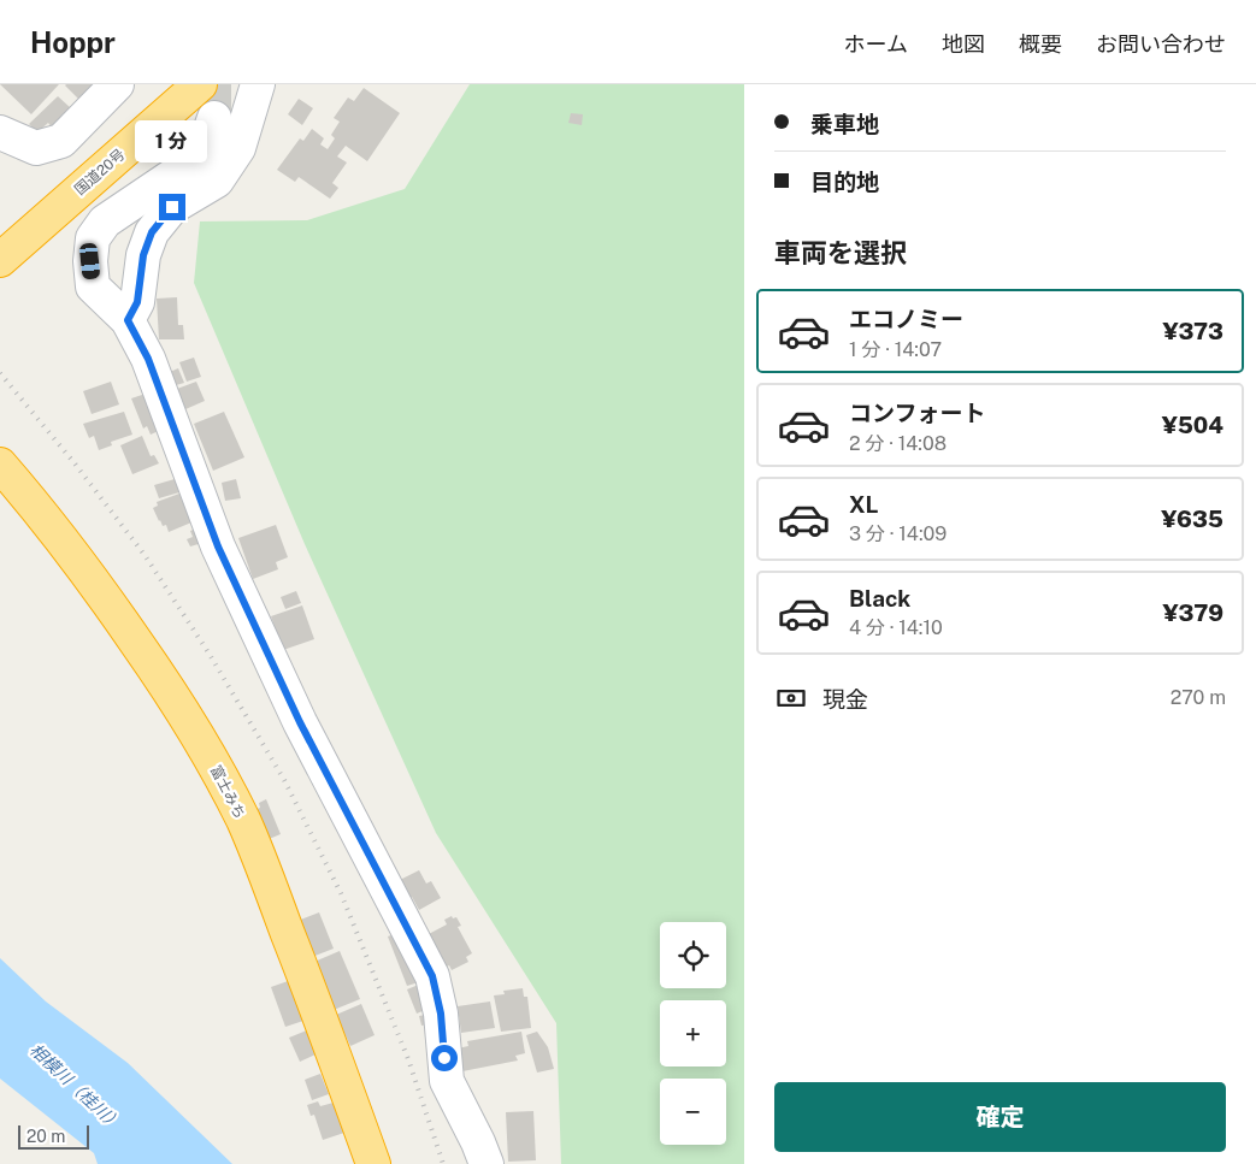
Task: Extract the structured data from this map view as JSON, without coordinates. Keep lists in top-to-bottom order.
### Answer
{
  "streets": {
    "highway": ["国道20号", "富士みち"]
  },
  "water": ["相模川（桂川）"],
  "scale_bar": "20 m",
  "page": {
    "header": "Hoppr",
    "nav": [
      "ホーム",
      "地図",
      "概要",
      "お問い合わせ"
    ],
    "banner": ["乗車地", "目的地"],
    "bubble": "1 分",
    "heading": "車両を選択",
    "list": [
      {
        "name": "エコノミー",
        "note": "1 分 · 14:07",
        "value": "¥373"
      },
      {
        "name": "コンフォート",
        "note": "2 分 · 14:08",
        "value": "¥504"
      },
      {
        "name": "XL",
        "note": "3 分 · 14:09",
        "value": "¥635"
      },
      {
        "name": "Black",
        "note": "4 分 · 14:10",
        "value": "¥379"
      }
    ],
    "pay": ["現金", "270 m"],
    "map_buttons": ["+", "−"],
    "buttons": "確定",
    "scale": "20 m"
  }
}
